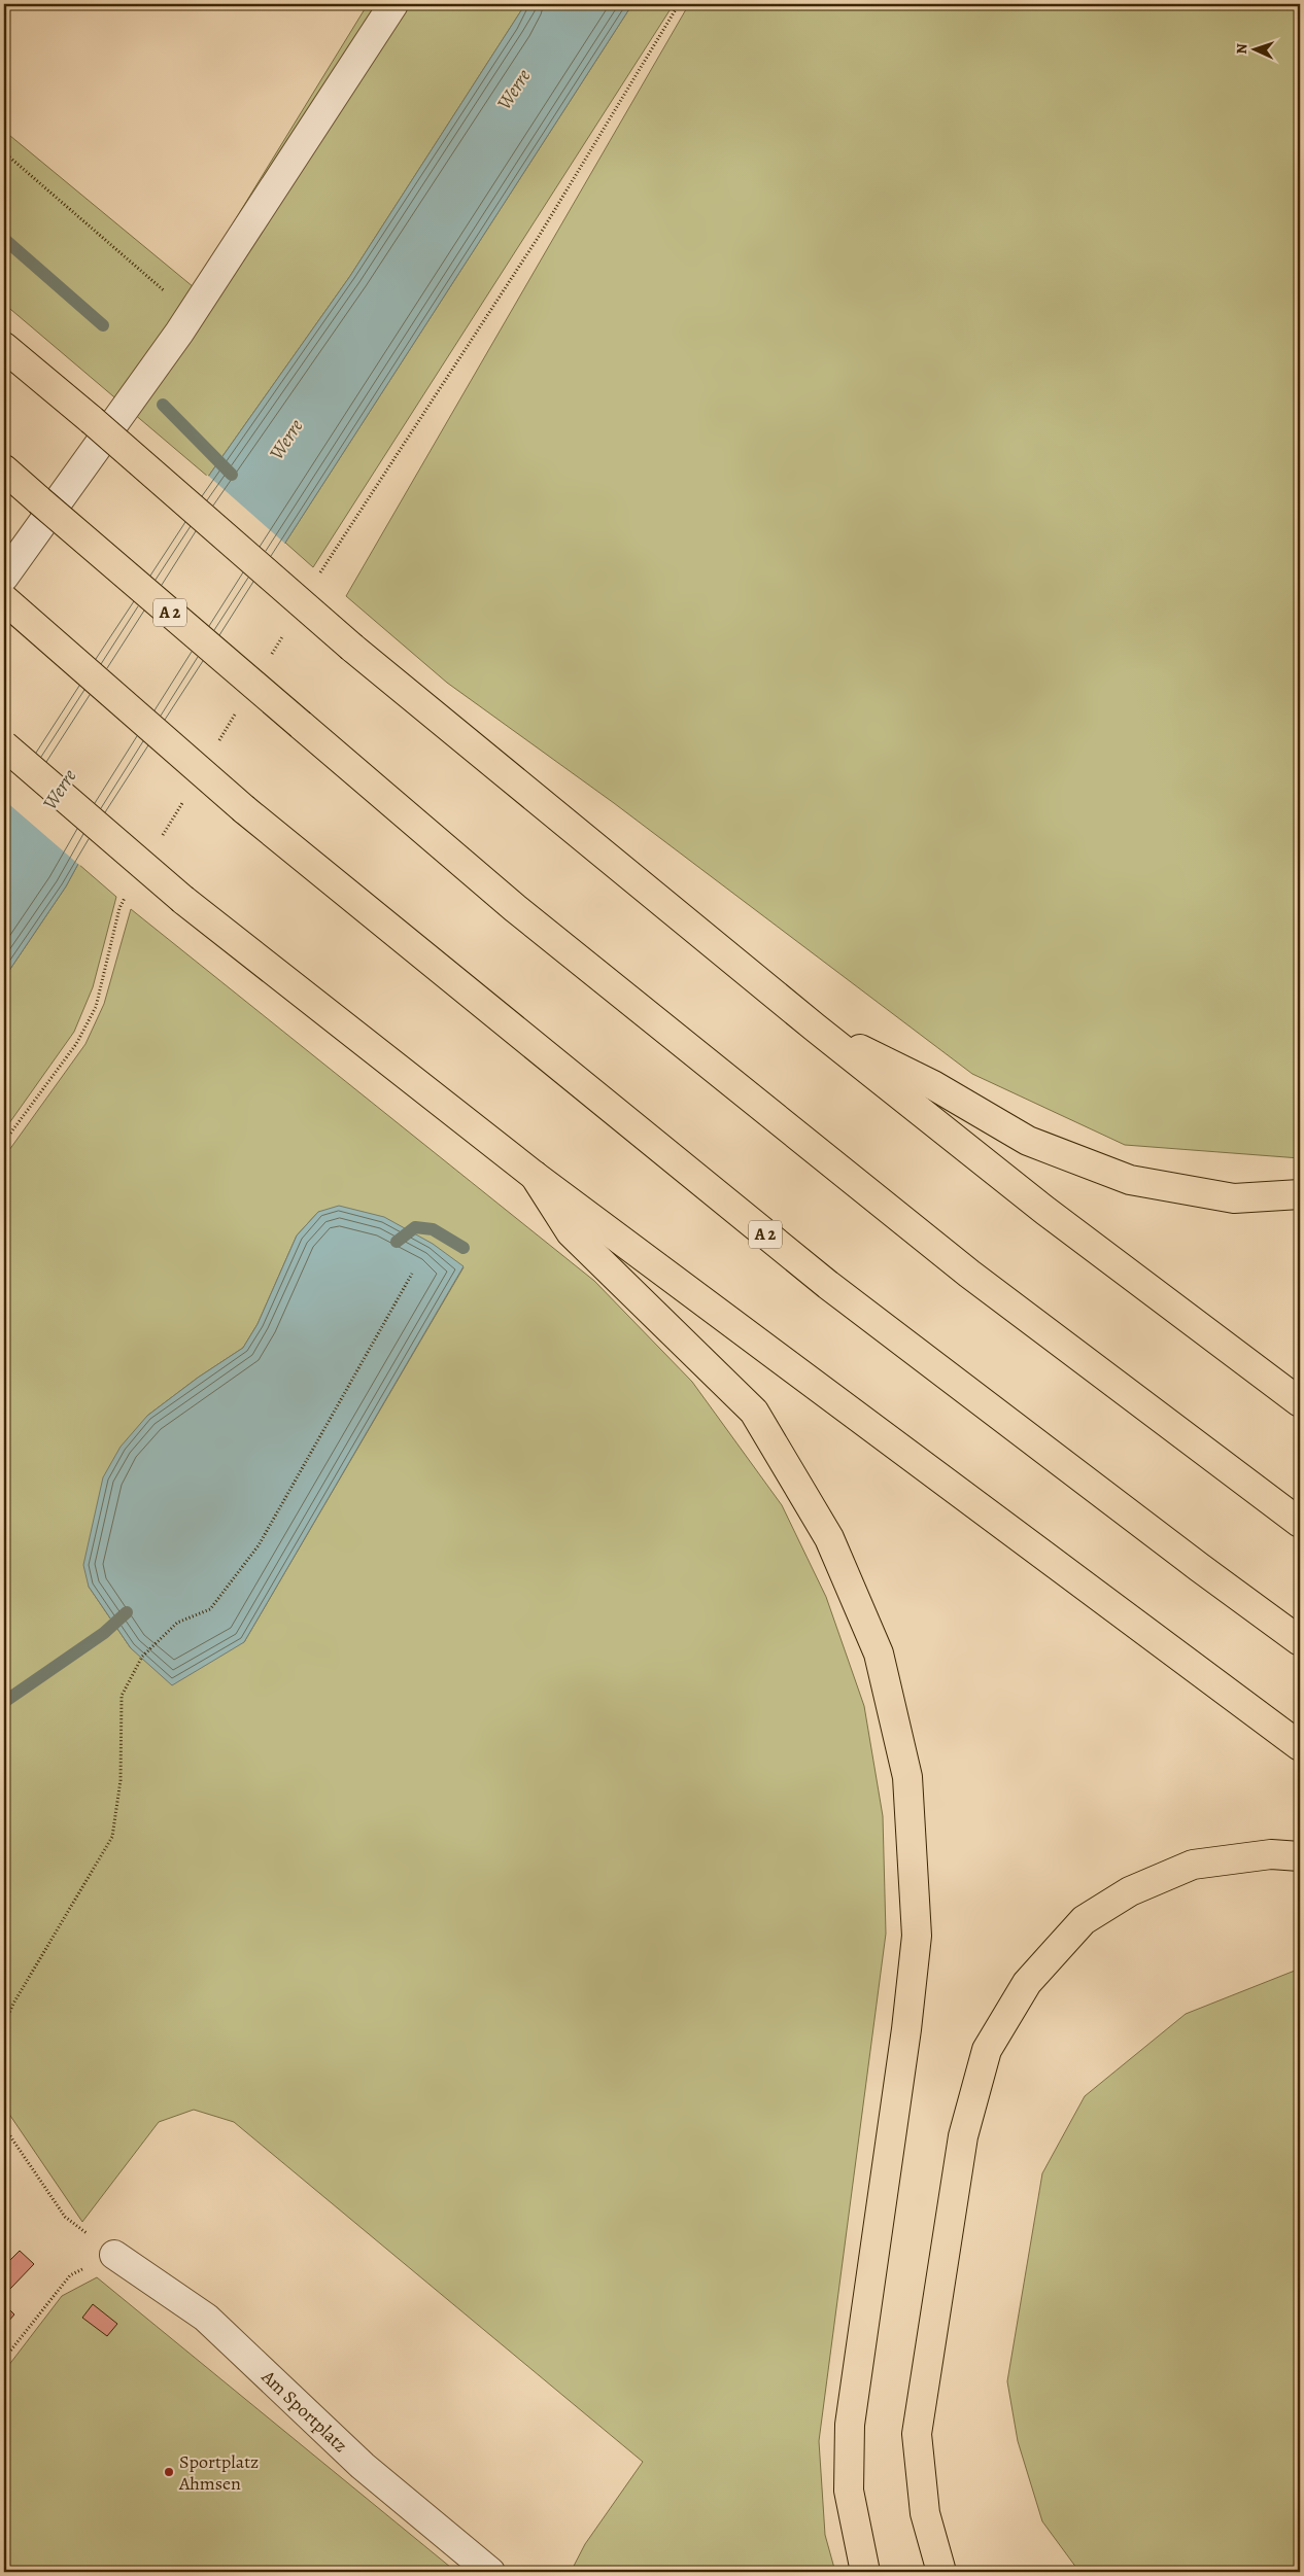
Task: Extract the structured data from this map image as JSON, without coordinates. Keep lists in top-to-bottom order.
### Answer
{
  "streets": {
    "highway": ["A 2"],
    "street": ["Am Sportplatz"]
  },
  "water": ["Werre"],
  "places": ["Sportplatz Ahmsen"],
  "north": "left"
}
